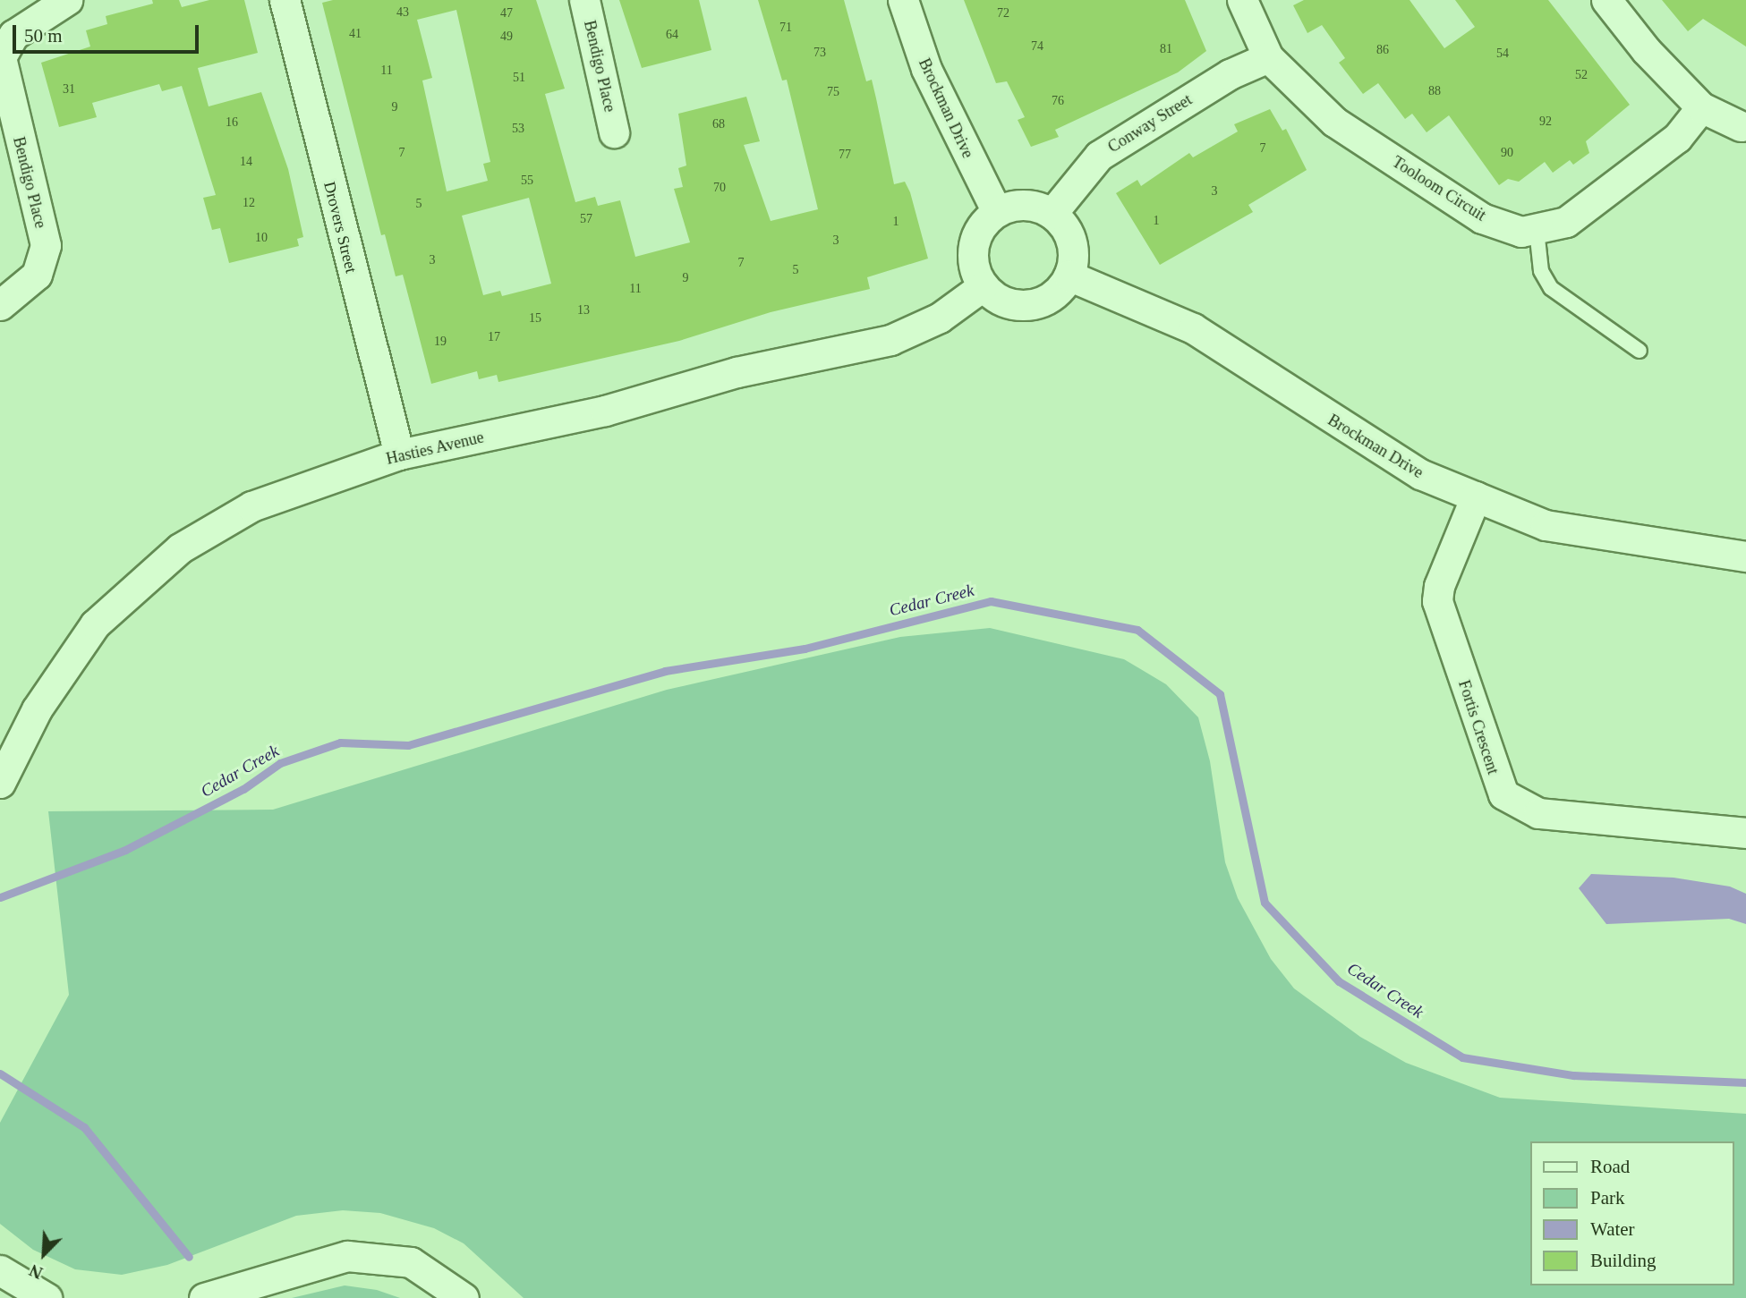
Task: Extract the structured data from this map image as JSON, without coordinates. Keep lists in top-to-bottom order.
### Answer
{
  "streets": {
    "street": [
      "Bendigo Place",
      "Brockman Drive",
      "Conway Street",
      "Tooloom Circuit",
      "Drovers Street",
      "Hasties Avenue",
      "Fortis Crescent"
    ]
  },
  "crossings": [
    ["Brockman Drive", "Conway Street"],
    ["Brockman Drive", "Hasties Avenue"],
    ["Brockman Drive", "Fortis Crescent"],
    ["Conway Street", "Tooloom Circuit"],
    ["Conway Street", "Hasties Avenue"],
    ["Drovers Street", "Hasties Avenue"]
  ],
  "water": ["Cedar Creek"],
  "house_numbers": [
    "43",
    "47",
    "72",
    "71",
    "41",
    "64",
    "49",
    "74",
    "81",
    "86",
    "73",
    "54",
    "11",
    "52",
    "51",
    "31",
    "88",
    "75",
    "76",
    "9",
    "92",
    "16",
    "68",
    "53",
    "7",
    "7",
    "90",
    "77",
    "14",
    "55",
    "70",
    "3",
    "12",
    "5",
    "57",
    "1",
    "1",
    "10",
    "3",
    "3",
    "7",
    "5",
    "9",
    "11",
    "13",
    "15",
    "17",
    "19"
  ],
  "legend": [
    "Road",
    "Park",
    "Water",
    "Building"
  ],
  "scale_bar": "50 m",
  "north": "bottom left"
}
